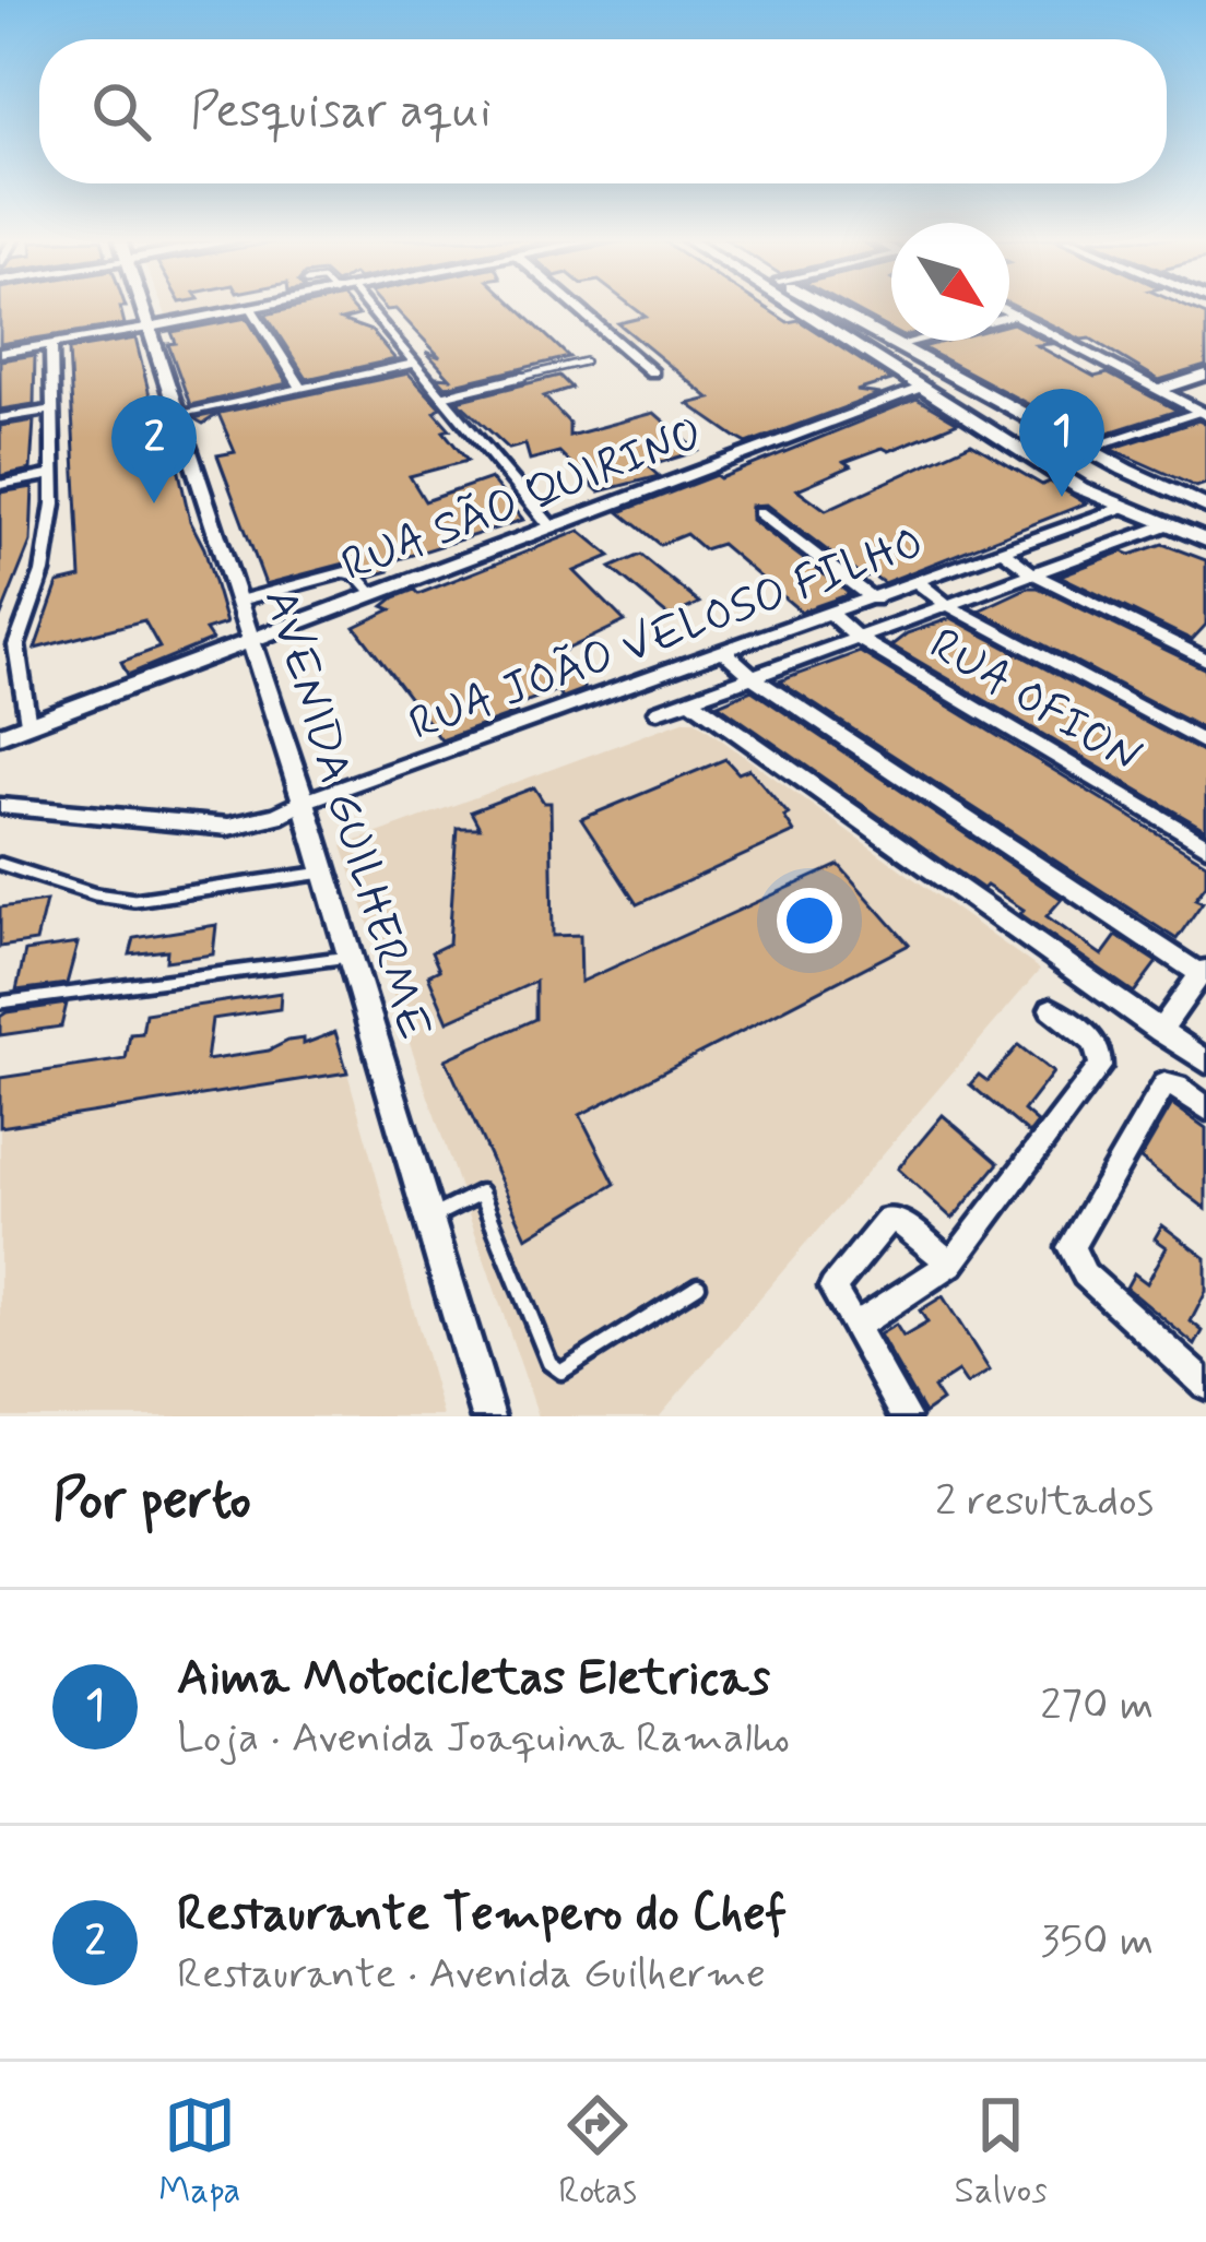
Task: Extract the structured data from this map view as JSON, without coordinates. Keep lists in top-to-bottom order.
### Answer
{
  "streets": {
    "street": [
      "RUA SÃO QUIRINO",
      "RUA JOÃO VELOSO FILHO",
      "RUA OFION",
      "AVENIDA GUILHERME"
    ]
  },
  "crossings": [
    ["RUA SÃO QUIRINO", "AVENIDA GUILHERME"],
    ["RUA JOÃO VELOSO FILHO", "RUA OFION"],
    ["RUA JOÃO VELOSO FILHO", "AVENIDA GUILHERME"]
  ],
  "north": "bottom right",
  "page": {
    "search": "Pesquisar aqui",
    "pins": ["1", "2"],
    "heading": ["Por perto", "2 resultados"],
    "list": [
      {
        "mark": "1",
        "name": "Aima Motocicletas Eletricas",
        "note": "Loja · Avenida Joaquina Ramalho",
        "value": "270 m"
      },
      {
        "mark": "2",
        "name": "Restaurante Tempero do Chef",
        "note": "Restaurante · Avenida Guilherme",
        "value": "350 m"
      }
    ],
    "nav": ["Mapa", "Rotas", "Salvos"]
  }
}
